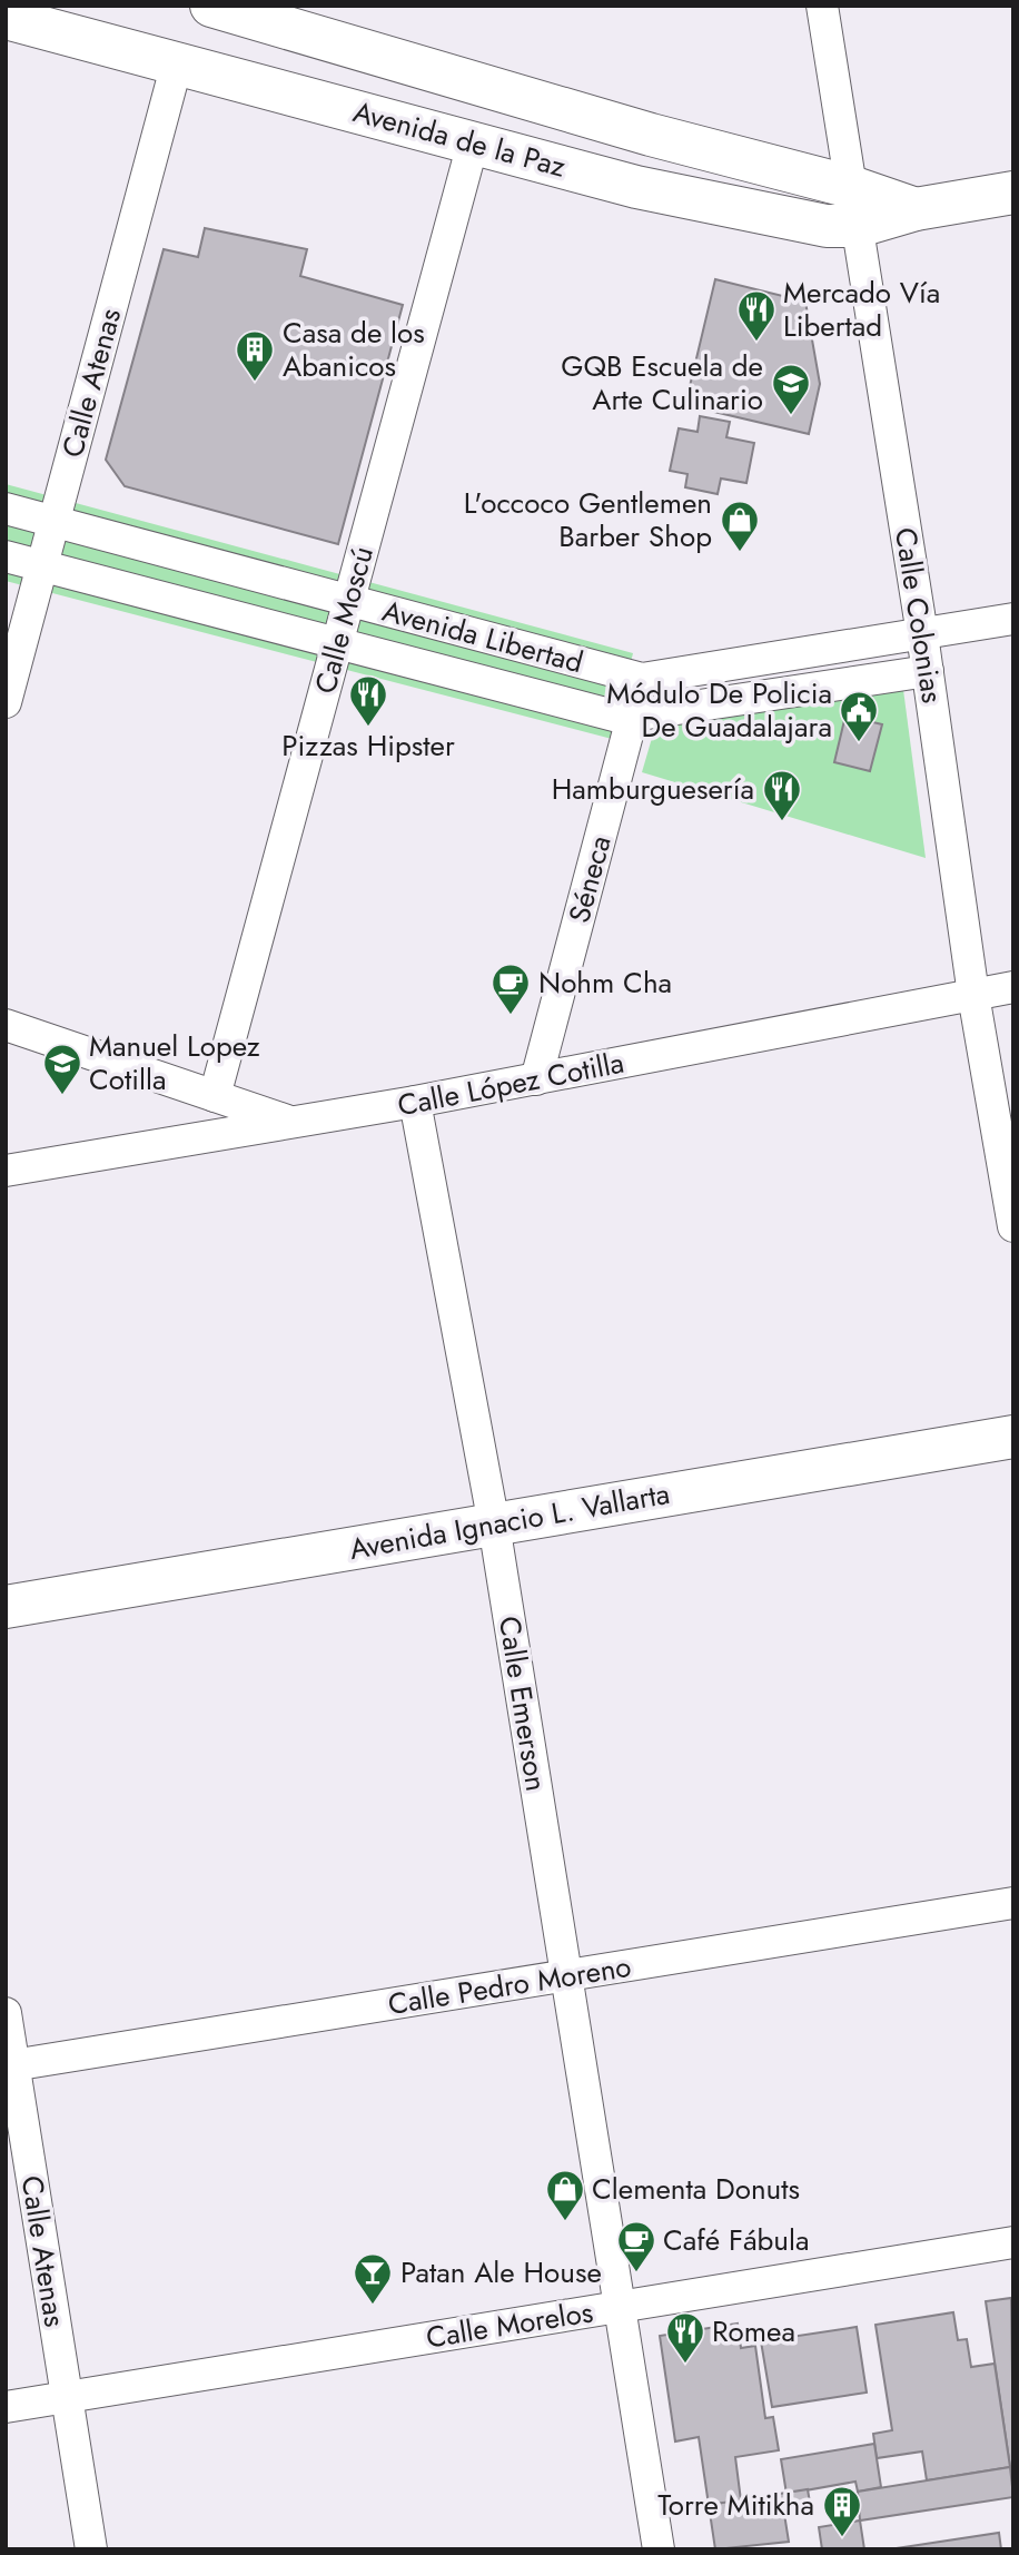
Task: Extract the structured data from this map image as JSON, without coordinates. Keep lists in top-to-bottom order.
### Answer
{
  "streets": {
    "street": [
      "Avenida de la Paz",
      "Calle Atenas",
      "Calle Colonias",
      "Calle Moscú",
      "Avenida Libertad",
      "Séneca",
      "Calle López Cotilla",
      "Avenida Ignacio L. Vallarta",
      "Calle Emerson",
      "Calle Pedro Moreno",
      "Calle Morelos"
    ]
  },
  "crossings": [
    ["Avenida de la Paz", "Calle Atenas"],
    ["Avenida de la Paz", "Calle Colonias"],
    ["Avenida de la Paz", "Calle Moscú"],
    ["Calle Atenas", "Avenida Libertad"],
    ["Calle Atenas", "Calle Pedro Moreno"],
    ["Calle Atenas", "Calle Morelos"],
    ["Calle Colonias", "Avenida Libertad"],
    ["Calle Colonias", "Calle López Cotilla"],
    ["Calle Moscú", "Avenida Libertad"],
    ["Avenida Libertad", "Séneca"],
    ["Séneca", "Calle López Cotilla"],
    ["Calle López Cotilla", "Calle Emerson"],
    ["Avenida Ignacio L. Vallarta", "Calle Emerson"],
    ["Calle Emerson", "Calle Pedro Moreno"],
    ["Calle Emerson", "Calle Morelos"]
  ],
  "places": {
    "restaurant": [
      "Mercado Vía Libertad",
      "Pizzas Hipster",
      "Hamburguesería",
      "Romea"
    ],
    "building": ["Casa de los Abanicos", "Torre Mitikha"],
    "school or university": ["GQB Escuela de Arte Culinario", "Manuel Lopez Cotilla"],
    "shop": ["L'occoco Gentlemen Barber Shop", "Clementa Donuts"],
    "public building": ["Módulo De Policia De Guadalajara"],
    "cafe": ["Nohm Cha", "Café Fábula"],
    "bar": ["Patan Ale House"]
  }
}
